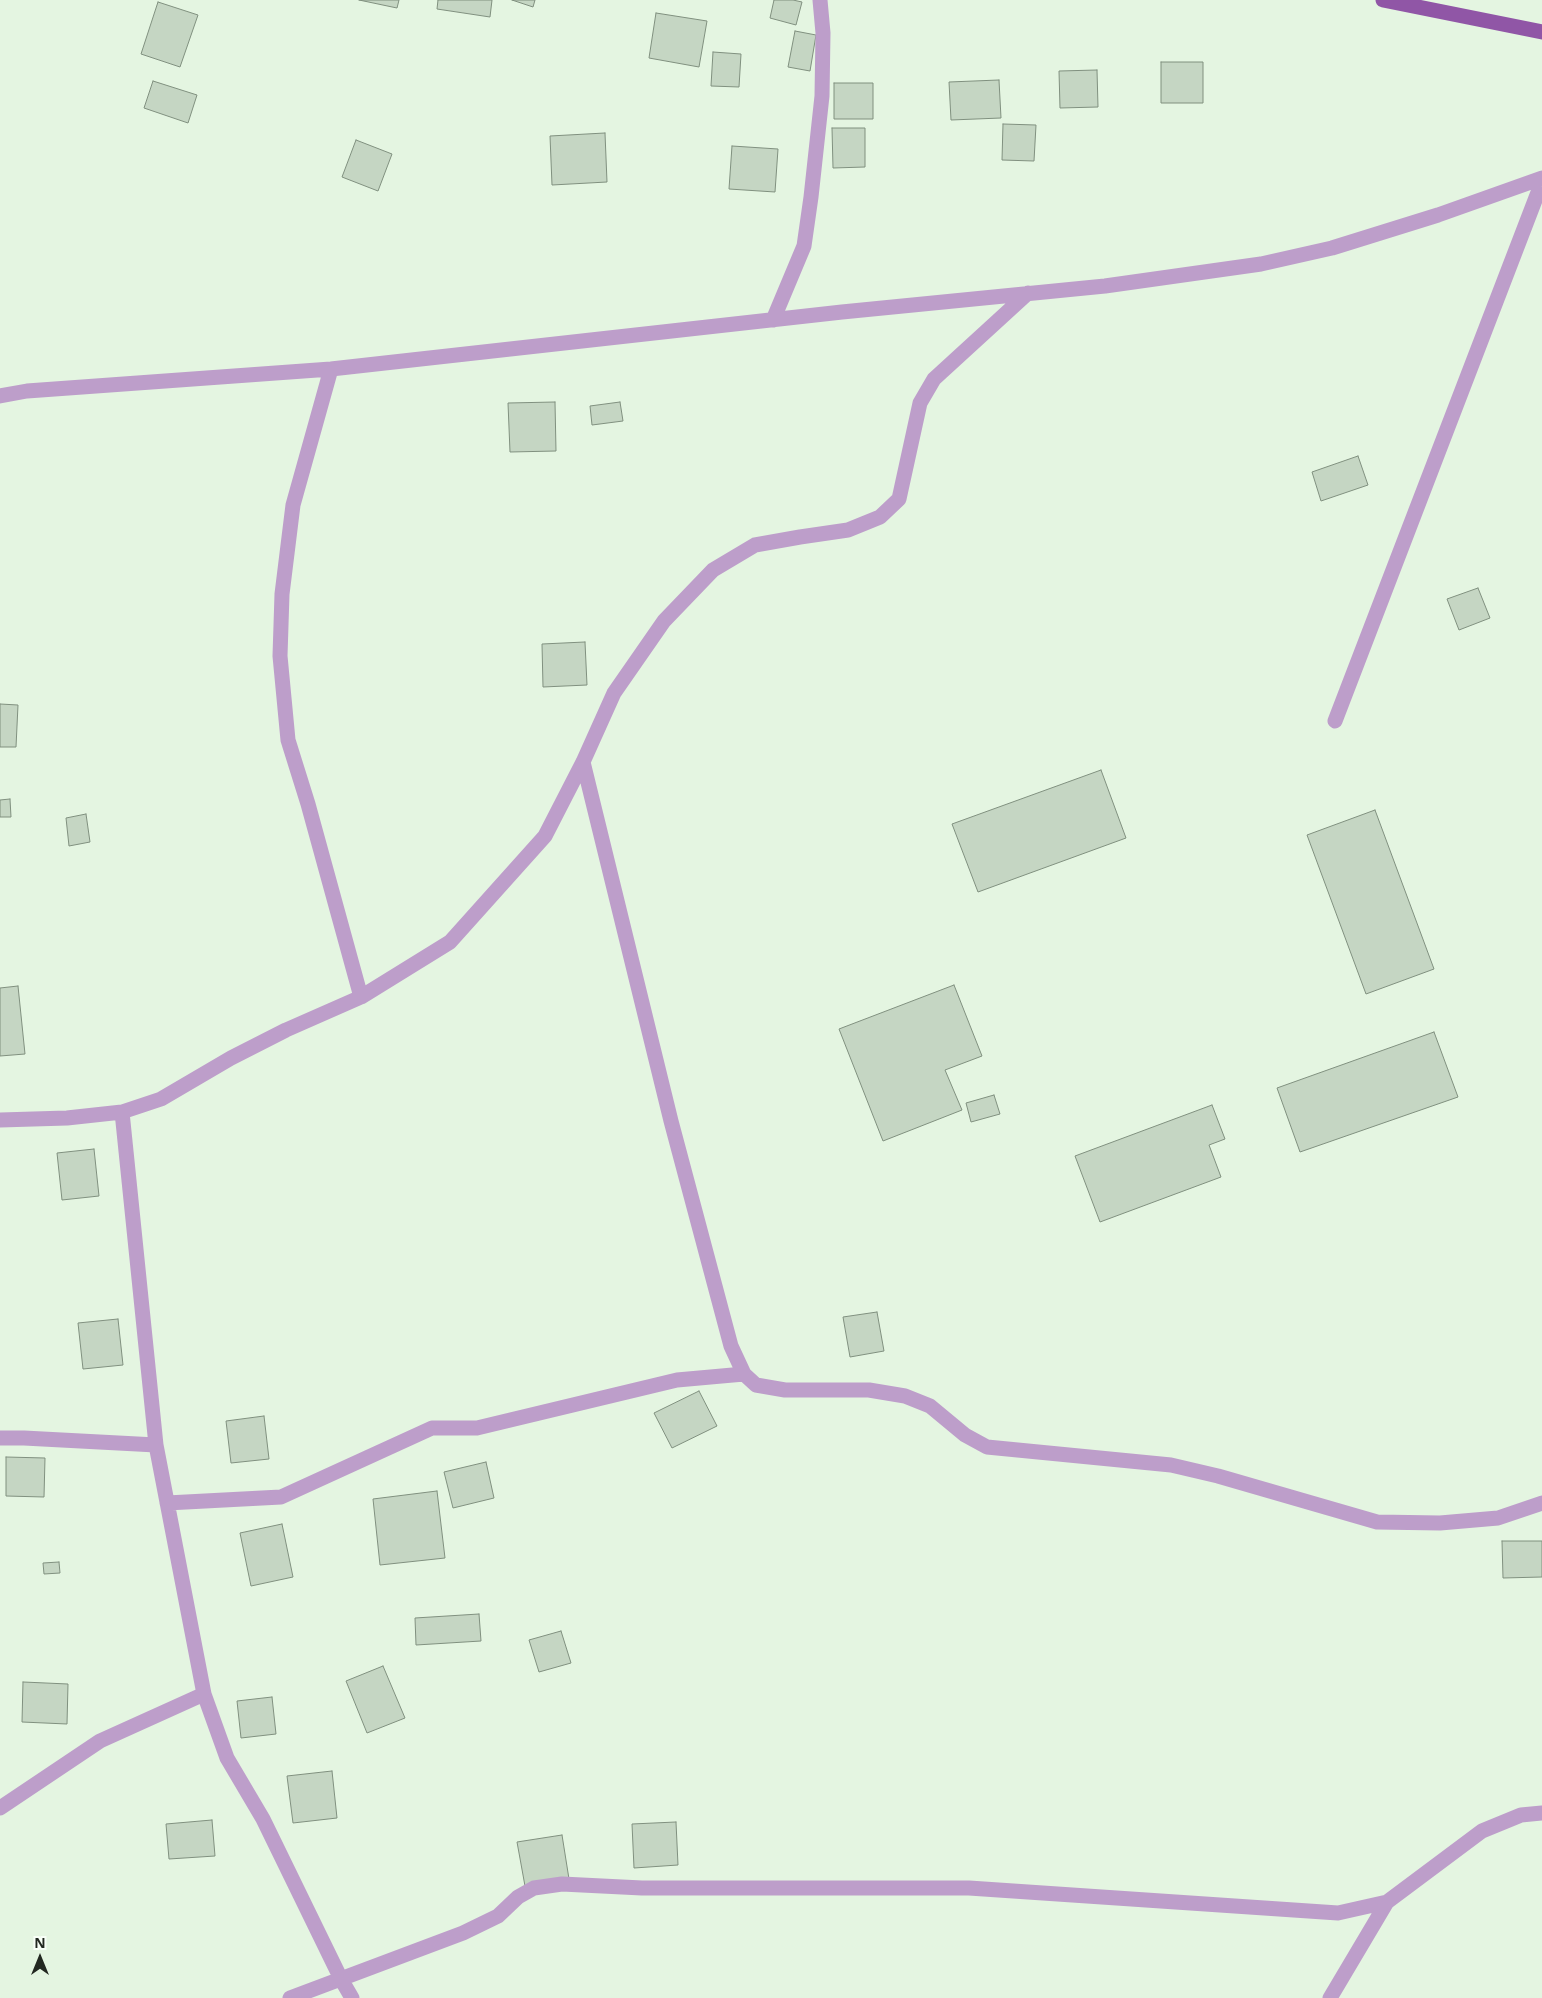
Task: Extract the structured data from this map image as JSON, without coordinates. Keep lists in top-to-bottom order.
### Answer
{
  "north": "top"
}
